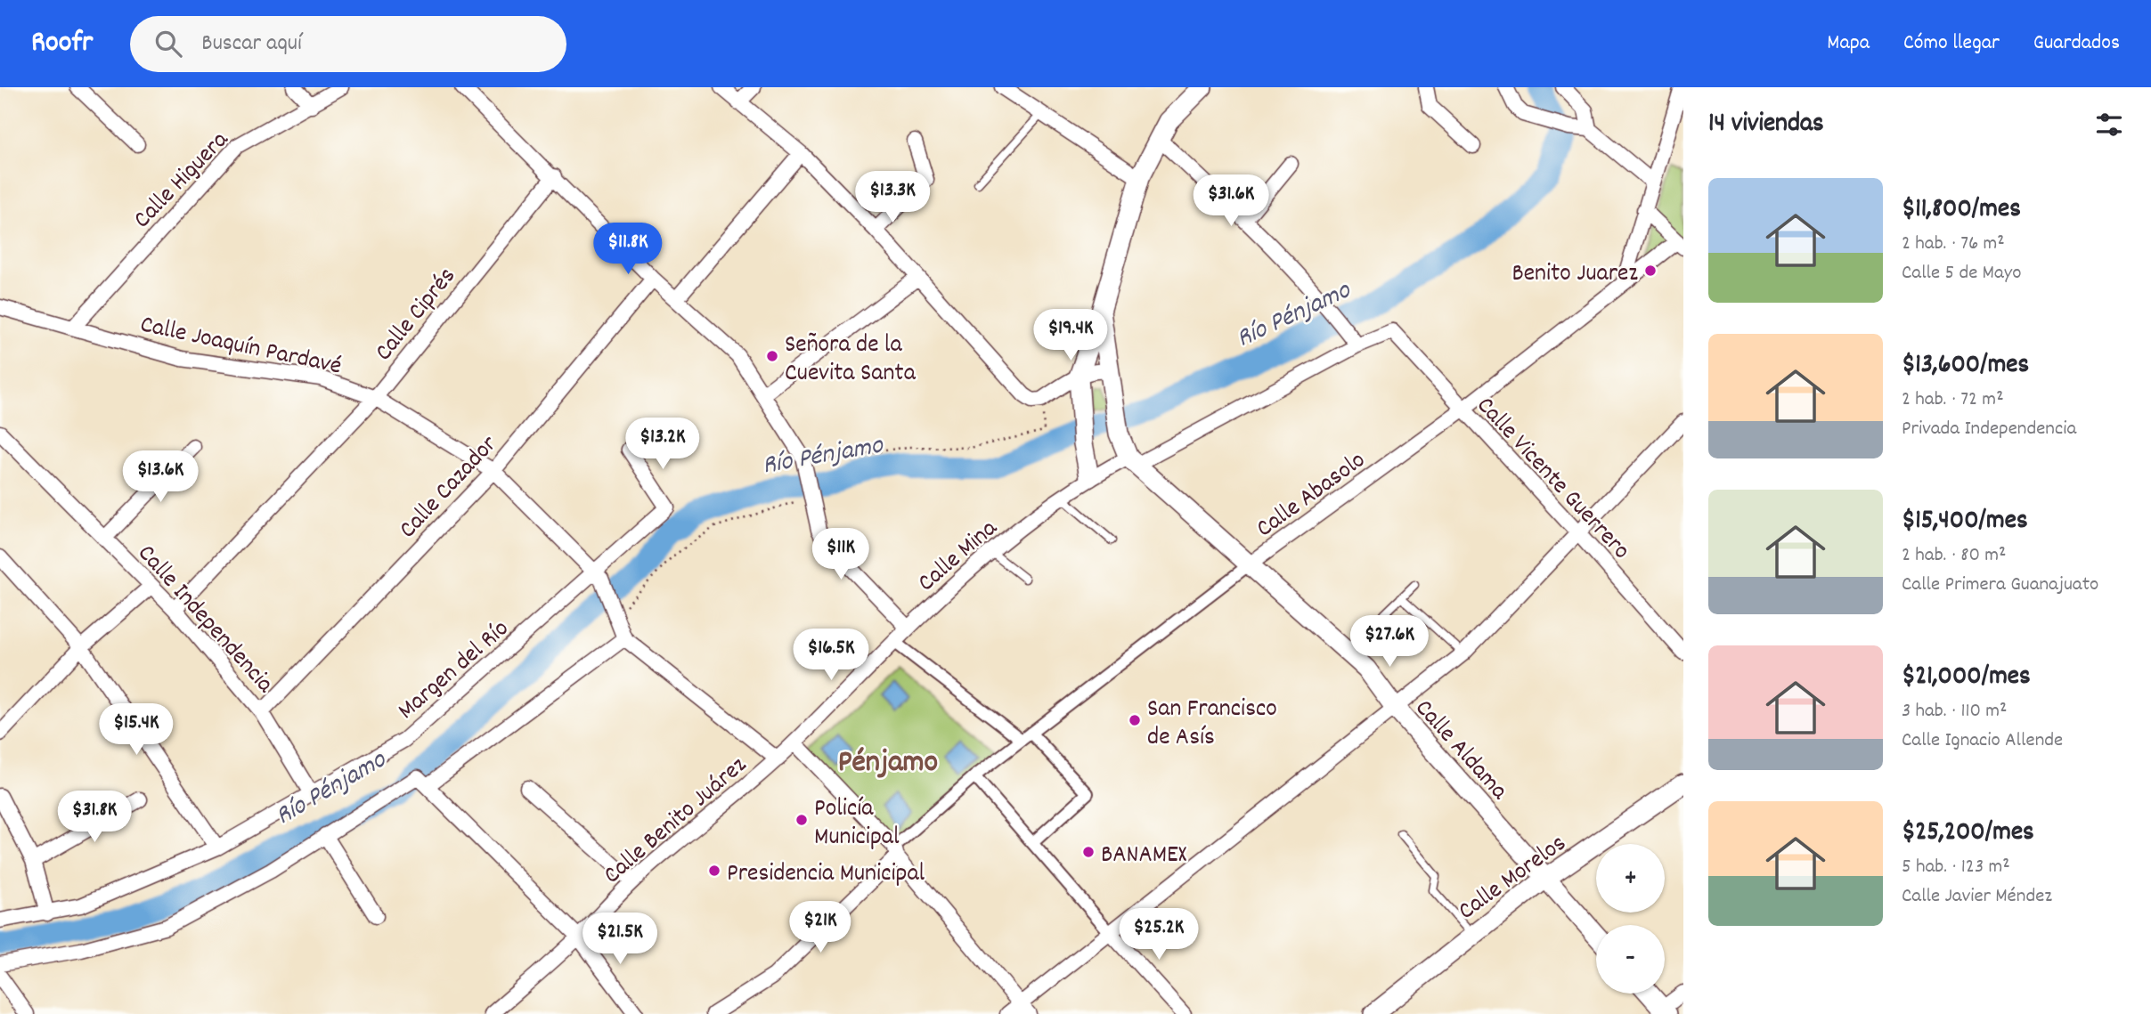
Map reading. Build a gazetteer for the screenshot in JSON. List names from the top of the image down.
{
  "streets": {
    "street": [
      "Calle Higuera",
      "Calle Ciprés",
      "Calle Joaquín Pardavé",
      "Calle Vicente Guerrero",
      "Calle Cazador",
      "Calle Abasolo",
      "Calle Mina",
      "Calle Independencia",
      "Margen del Río",
      "Calle Aldama",
      "Calle Benito Juárez",
      "Calle Morelos"
    ]
  },
  "crossings": [
    ["Calle Higuera", "Calle Joaquín Pardavé"],
    ["Calle Ciprés", "Calle Joaquín Pardavé"],
    ["Calle Ciprés", "Calle Independencia"],
    ["Calle Joaquín Pardavé", "Calle Cazador"],
    ["Calle Joaquín Pardavé", "Margen del Río"],
    ["Calle Vicente Guerrero", "Calle Abasolo"],
    ["Calle Vicente Guerrero", "Calle Mina"],
    ["Calle Cazador", "Calle Independencia"],
    ["Calle Abasolo", "Calle Aldama"],
    ["Calle Mina", "Calle Aldama"],
    ["Calle Mina", "Calle Benito Juárez"],
    ["Calle Independencia", "Margen del Río"],
    ["Calle Aldama", "Calle Morelos"]
  ],
  "districts": ["Pénjamo"],
  "water": ["Río Pénjamo"],
  "places": [
    "Benito Juarez",
    "Señora de la Cuevita Santa",
    "San Francisco de Asís",
    "Policía Municipal",
    "BANAMEX",
    "Presidencia Municipal"
  ],
  "page": {
    "header": "Roofr",
    "search": "Buscar aquí",
    "nav": ["Mapa", "Cómo llegar", "Guardados"],
    "heading": "14 viviendas",
    "list": [
      {
        "name": "$11,800/mes",
        "note": "2 hab. · 76 m² · Calle 5 de Mayo"
      },
      {
        "name": "$13,600/mes",
        "note": "2 hab. · 72 m² · Privada Independencia"
      },
      {
        "name": "$15,400/mes",
        "note": "2 hab. · 80 m² · Calle Primera Guanajuato"
      },
      {
        "name": "$21,000/mes",
        "note": "3 hab. · 110 m² · Calle Ignacio Allende"
      },
      {
        "name": "$25,200/mes",
        "note": "5 hab. · 123 m² · Calle Javier Méndez"
      }
    ],
    "price": [
      "$13.3K",
      "$31.6K",
      "$11.8K",
      "$19.4K",
      "$13.2K",
      "$13.6K",
      "$11K",
      "$27.6K",
      "$16.5K",
      "$15.4K",
      "$31.8K",
      "$21K",
      "$25.2K",
      "$21.5K"
    ],
    "map_buttons": ["+", "−"]
  }
}
